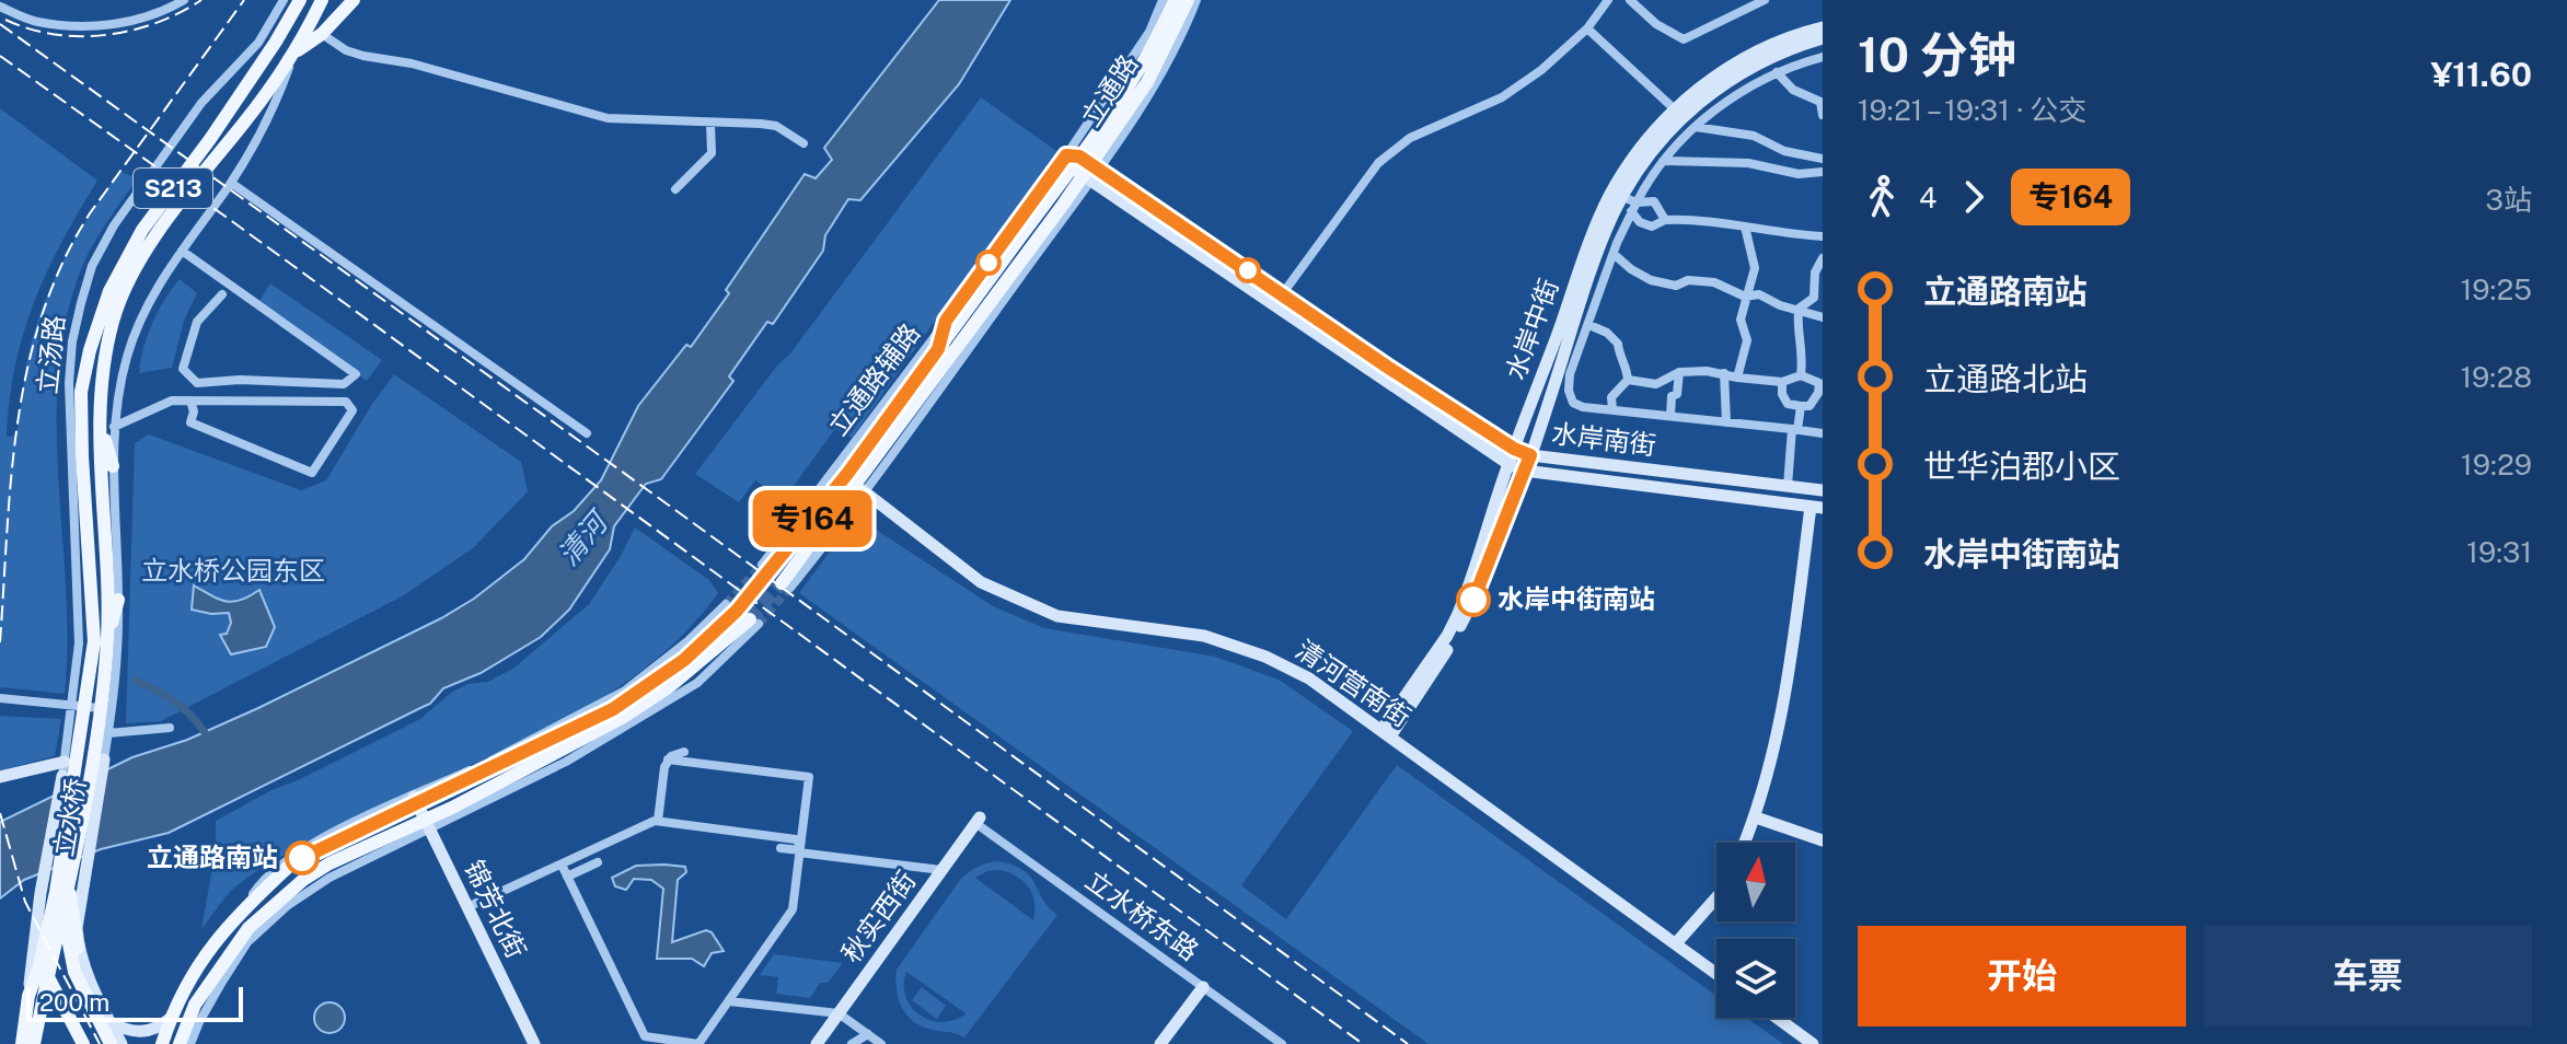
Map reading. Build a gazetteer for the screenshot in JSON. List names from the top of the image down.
{
  "streets": {
    "main road": [
      "立通路",
      "S213",
      "立汤路",
      "立水桥"
    ],
    "street": [
      "水岸中街",
      "立通路辅路",
      "水岸南街",
      "清河营南街",
      "锦芳北街",
      "立水桥东路",
      "秋实西街"
    ]
  },
  "crossings": [
    ["立通路", "立通路辅路"],
    ["立通路", "水岸南街"],
    ["水岸中街", "水岸南街"],
    ["水岸中街", "清河营南街"],
    ["立汤路", "立水桥"],
    ["立通路辅路", "水岸南街"],
    ["立通路辅路", "清河营南街"],
    ["立水桥东路", "秋实西街"]
  ],
  "water": ["清河"],
  "parks": ["立水桥公园东区"],
  "places": ["水岸中街南站", "立通路南站"],
  "lines": ["bus line 专164"],
  "scale_bar": "200 m",
  "north": "top",
  "page": {
    "on_map": "专164",
    "heading": ["10 分钟", "19:21 – 19:31 · 公交", "¥11.60"],
    "legs": ["4", "专164", "3站"],
    "list": [
      {
        "name": "立通路南站",
        "value": "19:25"
      },
      {
        "name": "立通路北站",
        "value": "19:28"
      },
      {
        "name": "世华泊郡小区",
        "value": "19:29"
      },
      {
        "name": "水岸中街南站",
        "value": "19:31"
      }
    ],
    "buttons": ["开始", "车票"],
    "scale": "200 m"
  }
}
